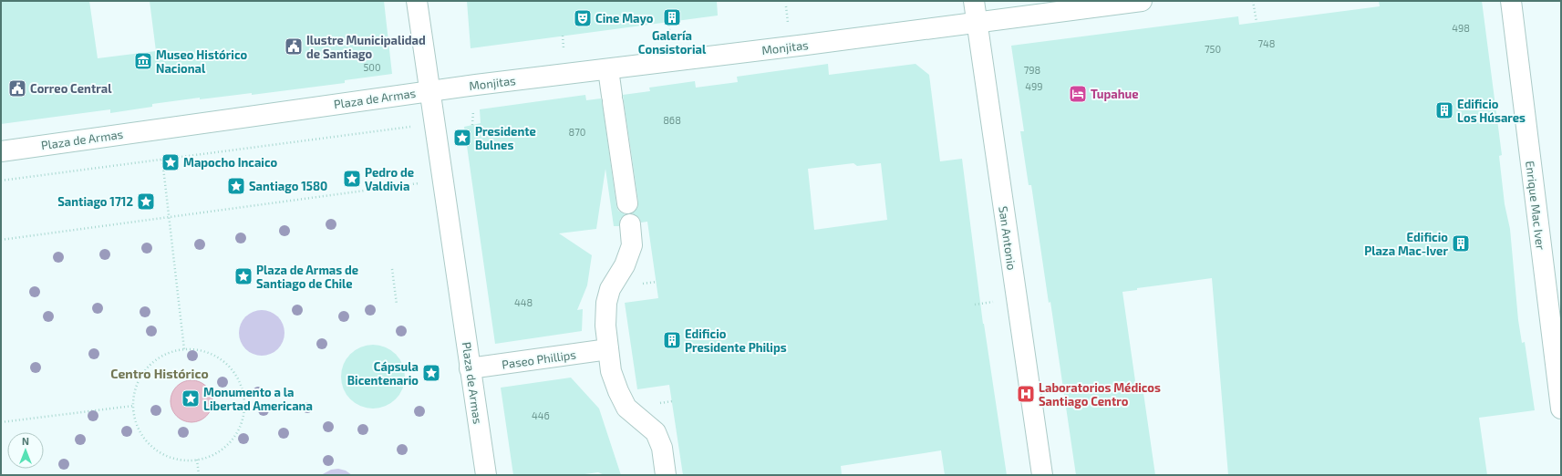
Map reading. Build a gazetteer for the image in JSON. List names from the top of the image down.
{
  "streets": {
    "street": [
      "Monjitas",
      "Plaza de Armas",
      "Enrique Mac Iver",
      "San Antonio",
      "Paseo Phillips"
    ]
  },
  "crossings": [
    ["Monjitas", "Plaza de Armas"],
    ["Monjitas", "San Antonio"],
    ["Plaza de Armas", "Paseo Phillips"]
  ],
  "districts": ["Centro Histórico"],
  "places": {
    "building": [
      "Galería Consistorial",
      "Edificio Los Húsares",
      "Edificio Plaza Mac-Iver",
      "Edificio Presidente Philips"
    ],
    "theatre": ["Cine Mayo"],
    "public building": ["Ilustre Municipalidad de Santiago", "Correo Central"],
    "museum": ["Museo Histórico Nacional"],
    "hotel": ["Tupahue"],
    "place": [
      "Presidente Bulnes",
      "Mapocho Incaico",
      "Pedro de Valdivia",
      "Santiago 1580",
      "Santiago 1712",
      "Plaza de Armas de Santiago de Chile",
      "Cápsula Bicentenario",
      "Monumento a la Libertad Americana"
    ],
    "hospital": ["Laboratorios Médicos Santiago Centro"]
  },
  "house_numbers": [
    "498",
    "748",
    "750",
    "500",
    "798",
    "499",
    "868",
    "870",
    "448",
    "446"
  ],
  "north": "top"
}
